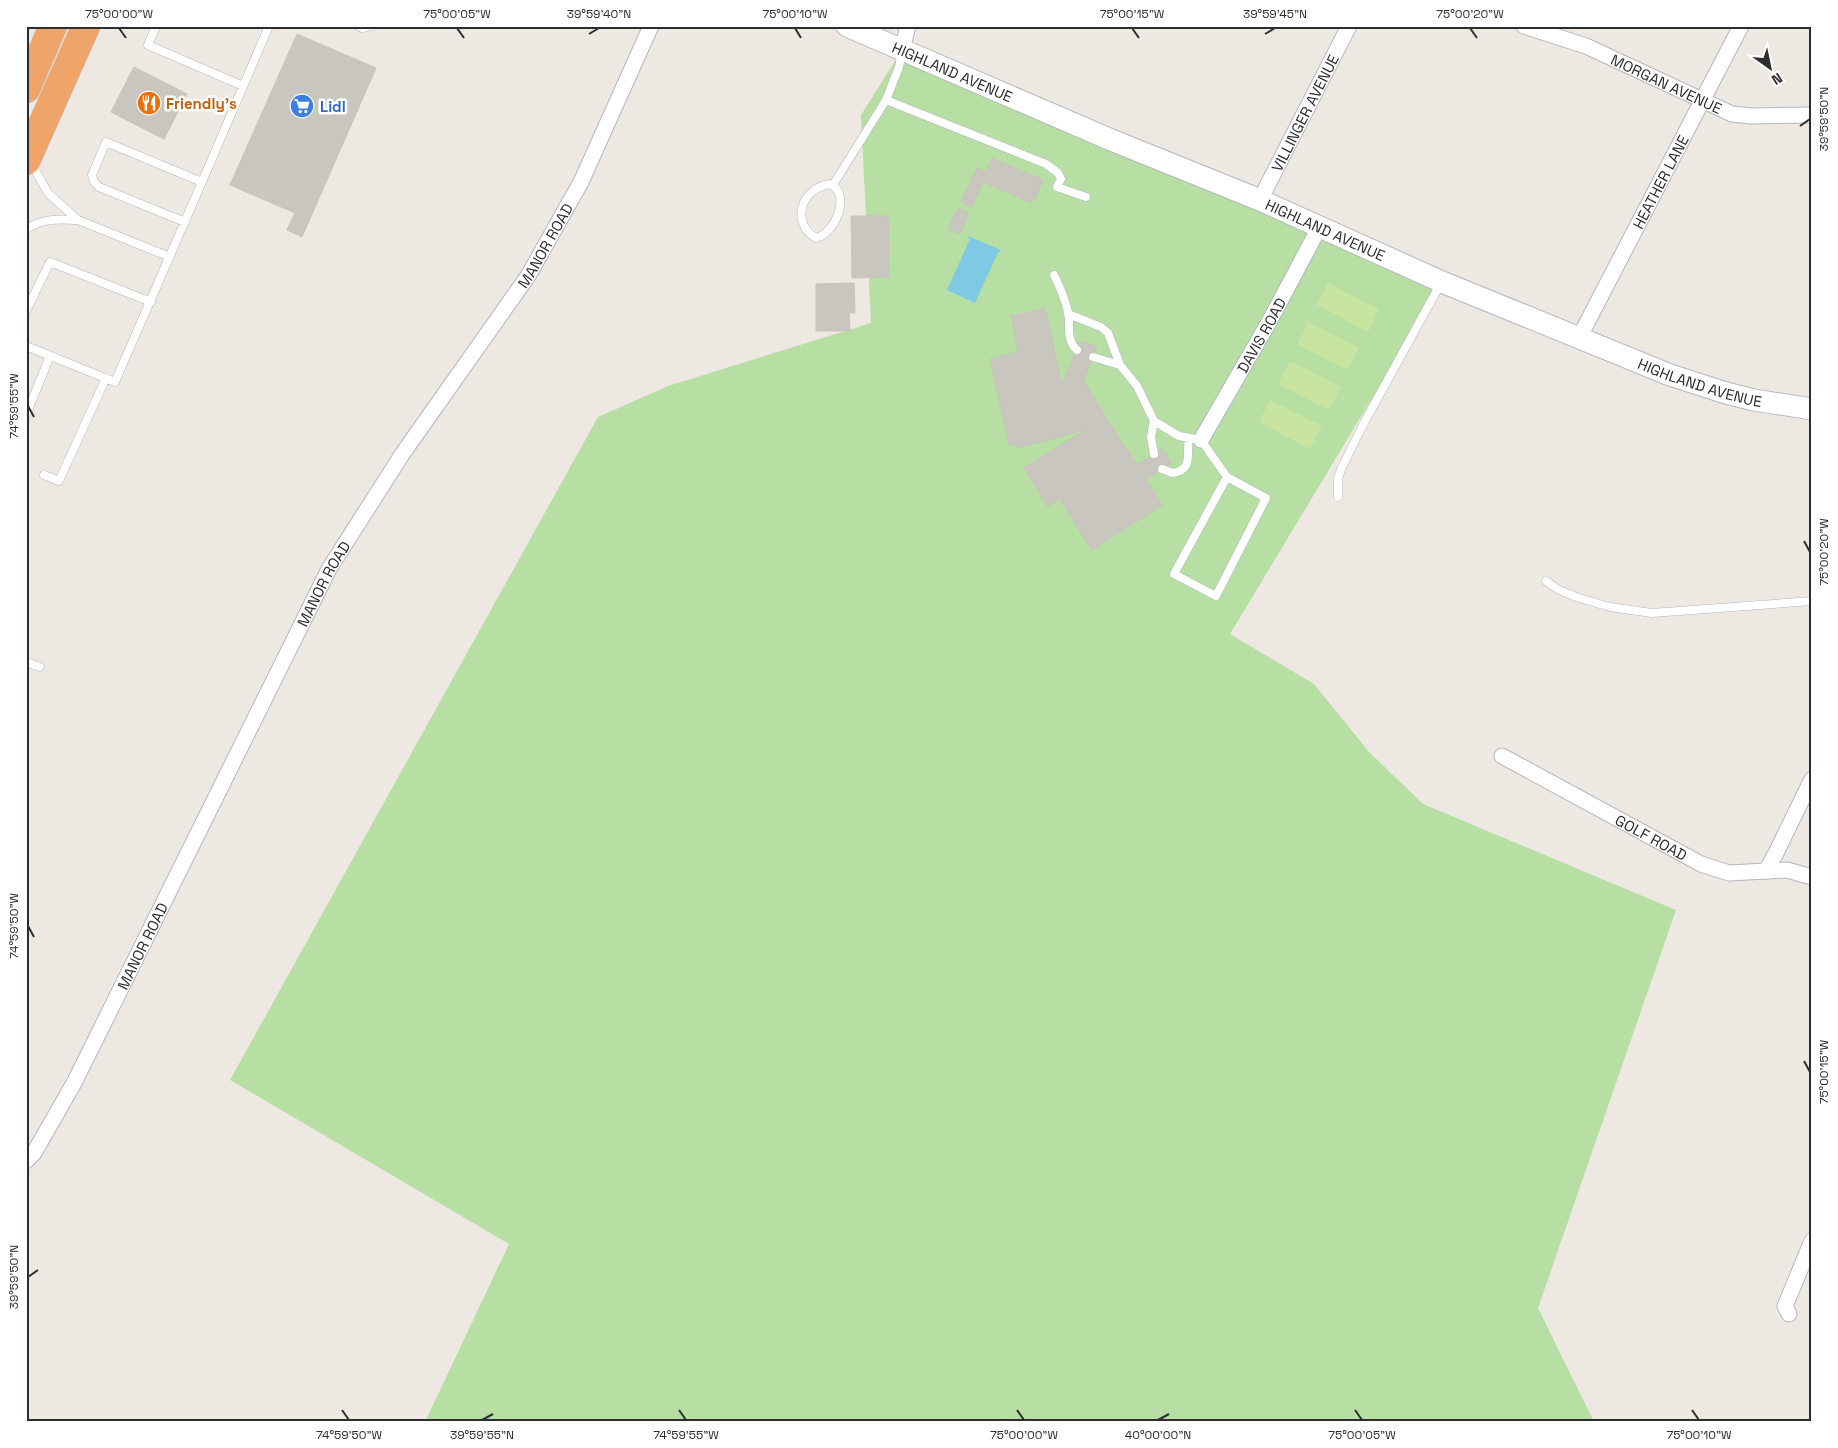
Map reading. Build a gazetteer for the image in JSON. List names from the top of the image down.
{
  "streets": {
    "street": [
      "HIGHLAND AVENUE",
      "MORGAN AVENUE",
      "VILLINGER AVENUE",
      "HEATHER LANE",
      "MANOR ROAD",
      "DAVIS ROAD",
      "GOLF ROAD"
    ]
  },
  "crossings": [
    ["HIGHLAND AVENUE", "VILLINGER AVENUE"],
    ["HIGHLAND AVENUE", "HEATHER LANE"],
    ["HIGHLAND AVENUE", "DAVIS ROAD"],
    ["MORGAN AVENUE", "HEATHER LANE"]
  ],
  "places": {
    "restaurant": ["Friendly's"],
    "supermarket": ["Lidl"]
  },
  "north": "bottom right",
  "coordinates": [
    "75°00'00\"W",
    "75°00'05\"W",
    "39°59'40\"N",
    "75°00'10\"W",
    "75°00'15\"W",
    "39°59'45\"N",
    "75°00'20\"W",
    "39°59'50\"N",
    "74°59'55\"W",
    "74°59'50\"W",
    "39°59'55\"N",
    "40°00'00\"N"
  ]
}
